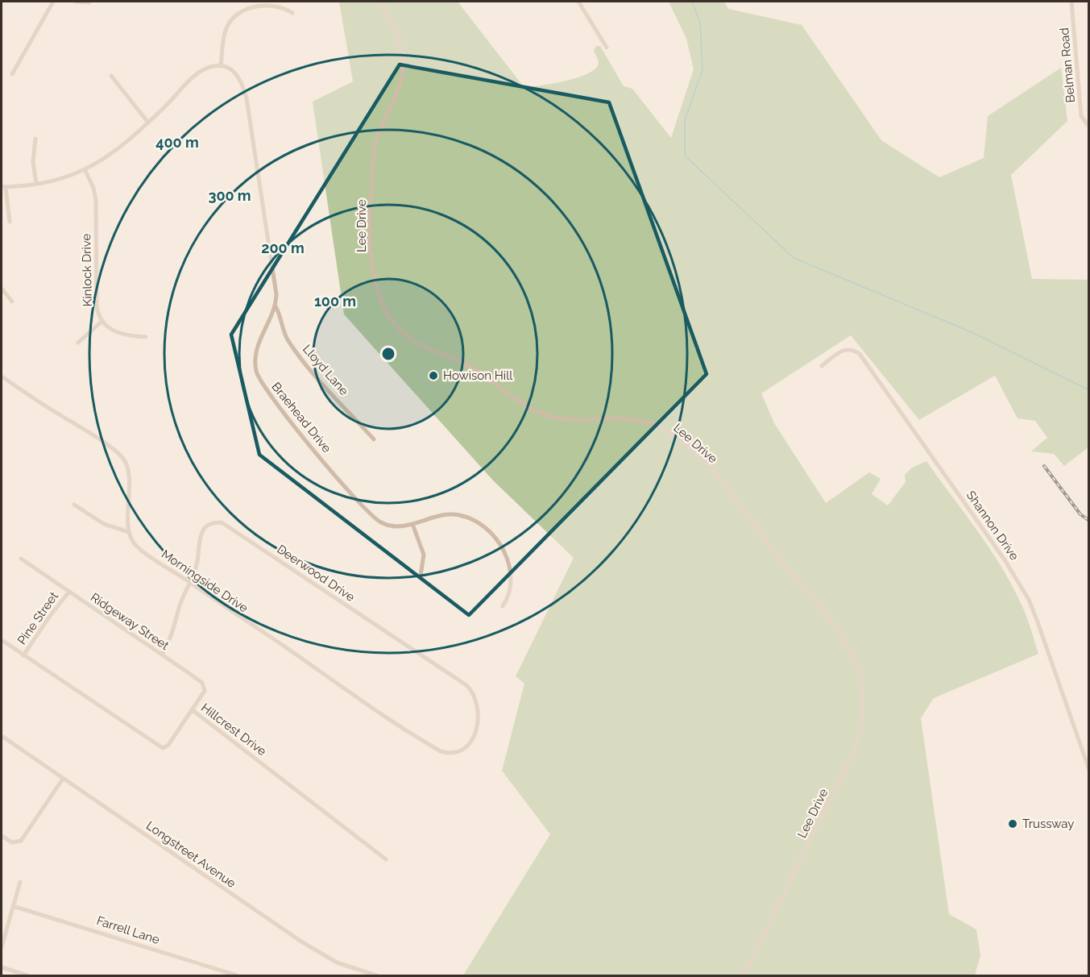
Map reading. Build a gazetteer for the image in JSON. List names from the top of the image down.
{
  "streets": {
    "street": [
      "Belman Road",
      "Lee Drive",
      "Kinlock Drive",
      "Lloyd Lane",
      "Braehead Drive",
      "Shannon Drive",
      "Deerwood Drive",
      "Morningside Drive",
      "Pine Street",
      "Ridgeway Street",
      "Hillcrest Drive",
      "Longstreet Avenue",
      "Farrell Lane"
    ]
  },
  "crossings": [
    ["Lloyd Lane", "Braehead Drive"],
    ["Deerwood Drive", "Morningside Drive"],
    ["Deerwood Drive", "Ridgeway Street"],
    ["Pine Street", "Ridgeway Street"],
    ["Pine Street", "Hillcrest Drive"],
    ["Ridgeway Street", "Hillcrest Drive"]
  ],
  "places": ["Howison Hill", "Trussway"],
  "rings": [
    "400 m",
    "300 m",
    "200 m",
    "100 m"
  ]
}
